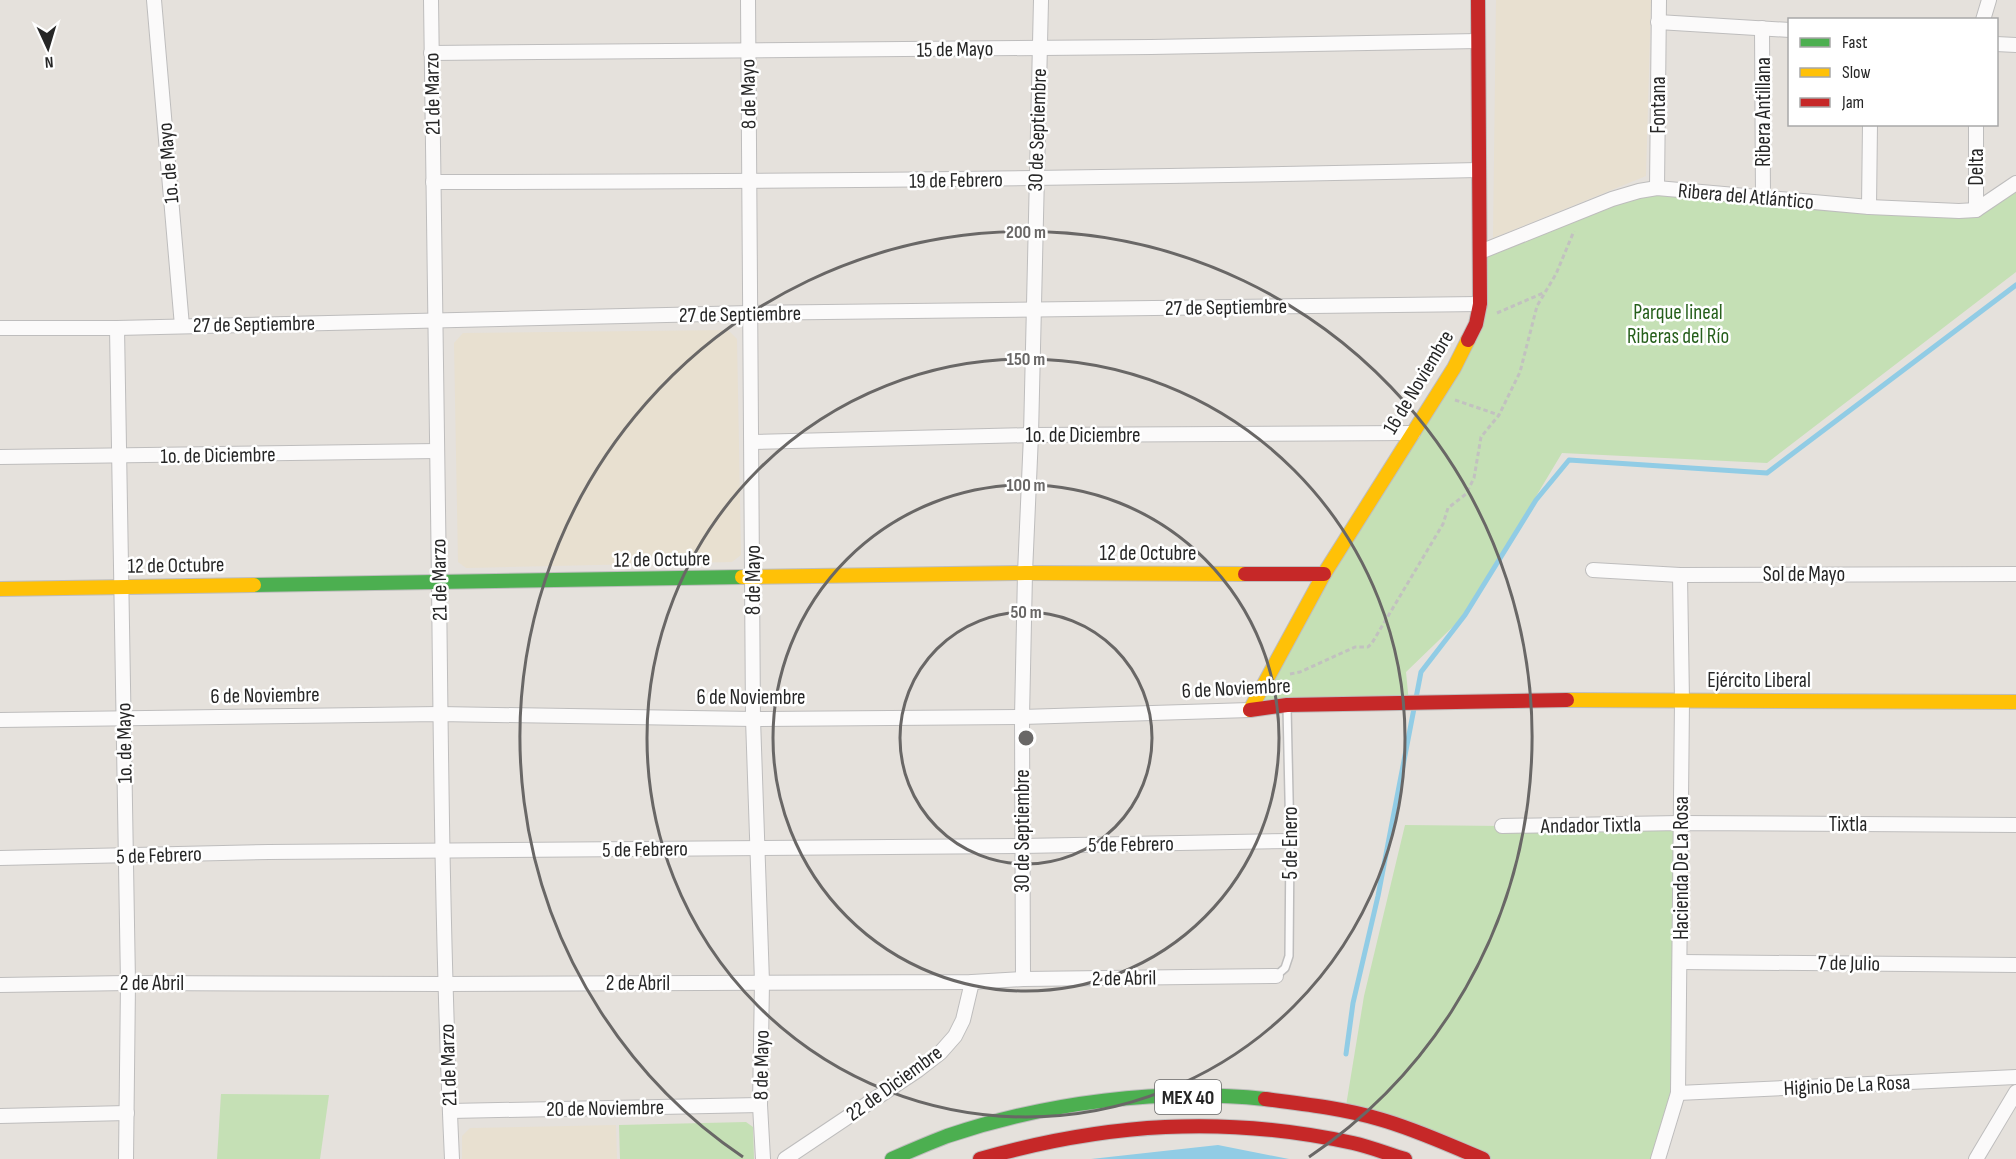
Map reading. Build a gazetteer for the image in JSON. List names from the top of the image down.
{
  "streets": {
    "main road": [
      "16 de Noviembre",
      "12 de Octubre",
      "Ejército Liberal",
      "6 de Noviembre",
      "MEX 40"
    ],
    "street": [
      "15 de Mayo",
      "21 de Marzo",
      "8 de Mayo",
      "Fontana",
      "Ribera Antillana",
      "30 de Septiembre",
      "1o. de Mayo",
      "Delta",
      "19 de Febrero",
      "Ribera del Atlántico",
      "27 de Septiembre",
      "1o. de Diciembre",
      "Sol de Mayo",
      "Tixtla",
      "Andador Tixtla",
      "5 de Febrero",
      "Hacienda De La Rosa",
      "7 de Julio",
      "2 de Abril",
      "22 de Diciembre",
      "Higinio De La Rosa",
      "20 de Noviembre"
    ],
    "lane": ["5 de Enero"]
  },
  "crossings": [
    ["15 de Mayo", "21 de Marzo"],
    ["15 de Mayo", "8 de Mayo"],
    ["15 de Mayo", "30 de Septiembre"],
    ["15 de Mayo", "16 de Noviembre"],
    ["21 de Marzo", "19 de Febrero"],
    ["21 de Marzo", "27 de Septiembre"],
    ["21 de Marzo", "1o. de Diciembre"],
    ["21 de Marzo", "12 de Octubre"],
    ["21 de Marzo", "6 de Noviembre"],
    ["21 de Marzo", "5 de Febrero"],
    ["21 de Marzo", "2 de Abril"],
    ["21 de Marzo", "20 de Noviembre"],
    ["8 de Mayo", "19 de Febrero"],
    ["8 de Mayo", "27 de Septiembre"],
    ["8 de Mayo", "1o. de Diciembre"],
    ["8 de Mayo", "12 de Octubre"],
    ["8 de Mayo", "6 de Noviembre"],
    ["8 de Mayo", "5 de Febrero"],
    ["8 de Mayo", "2 de Abril"],
    ["8 de Mayo", "20 de Noviembre"],
    ["Fontana", "Ribera del Atlántico"],
    ["Ribera Antillana", "Ribera del Atlántico"],
    ["30 de Septiembre", "19 de Febrero"],
    ["30 de Septiembre", "27 de Septiembre"],
    ["30 de Septiembre", "1o. de Diciembre"],
    ["30 de Septiembre", "12 de Octubre"],
    ["30 de Septiembre", "6 de Noviembre"],
    ["30 de Septiembre", "5 de Febrero"],
    ["30 de Septiembre", "2 de Abril"],
    ["1o. de Mayo", "27 de Septiembre"],
    ["1o. de Mayo", "1o. de Diciembre"],
    ["1o. de Mayo", "12 de Octubre"],
    ["1o. de Mayo", "6 de Noviembre"],
    ["1o. de Mayo", "5 de Febrero"],
    ["1o. de Mayo", "2 de Abril"],
    ["Delta", "Ribera del Atlántico"],
    ["19 de Febrero", "16 de Noviembre"],
    ["Ribera del Atlántico", "16 de Noviembre"],
    ["27 de Septiembre", "16 de Noviembre"],
    ["16 de Noviembre", "1o. de Diciembre"],
    ["16 de Noviembre", "12 de Octubre"],
    ["16 de Noviembre", "6 de Noviembre"],
    ["Sol de Mayo", "Hacienda De La Rosa"],
    ["Ejército Liberal", "6 de Noviembre"],
    ["Ejército Liberal", "Hacienda De La Rosa"],
    ["6 de Noviembre", "5 de Enero"],
    ["Tixtla", "Andador Tixtla"],
    ["Tixtla", "Hacienda De La Rosa"],
    ["Andador Tixtla", "Hacienda De La Rosa"],
    ["5 de Enero", "5 de Febrero"],
    ["5 de Enero", "2 de Abril"],
    ["Hacienda De La Rosa", "7 de Julio"],
    ["Hacienda De La Rosa", "Higinio De La Rosa"],
    ["2 de Abril", "22 de Diciembre"]
  ],
  "parks": ["Parque lineal Riberas del Río"],
  "legend": ["Fast", "Slow", "Jam"],
  "north": "bottom",
  "rings": [
    "200 m",
    "150 m",
    "100 m",
    "50 m"
  ]
}
